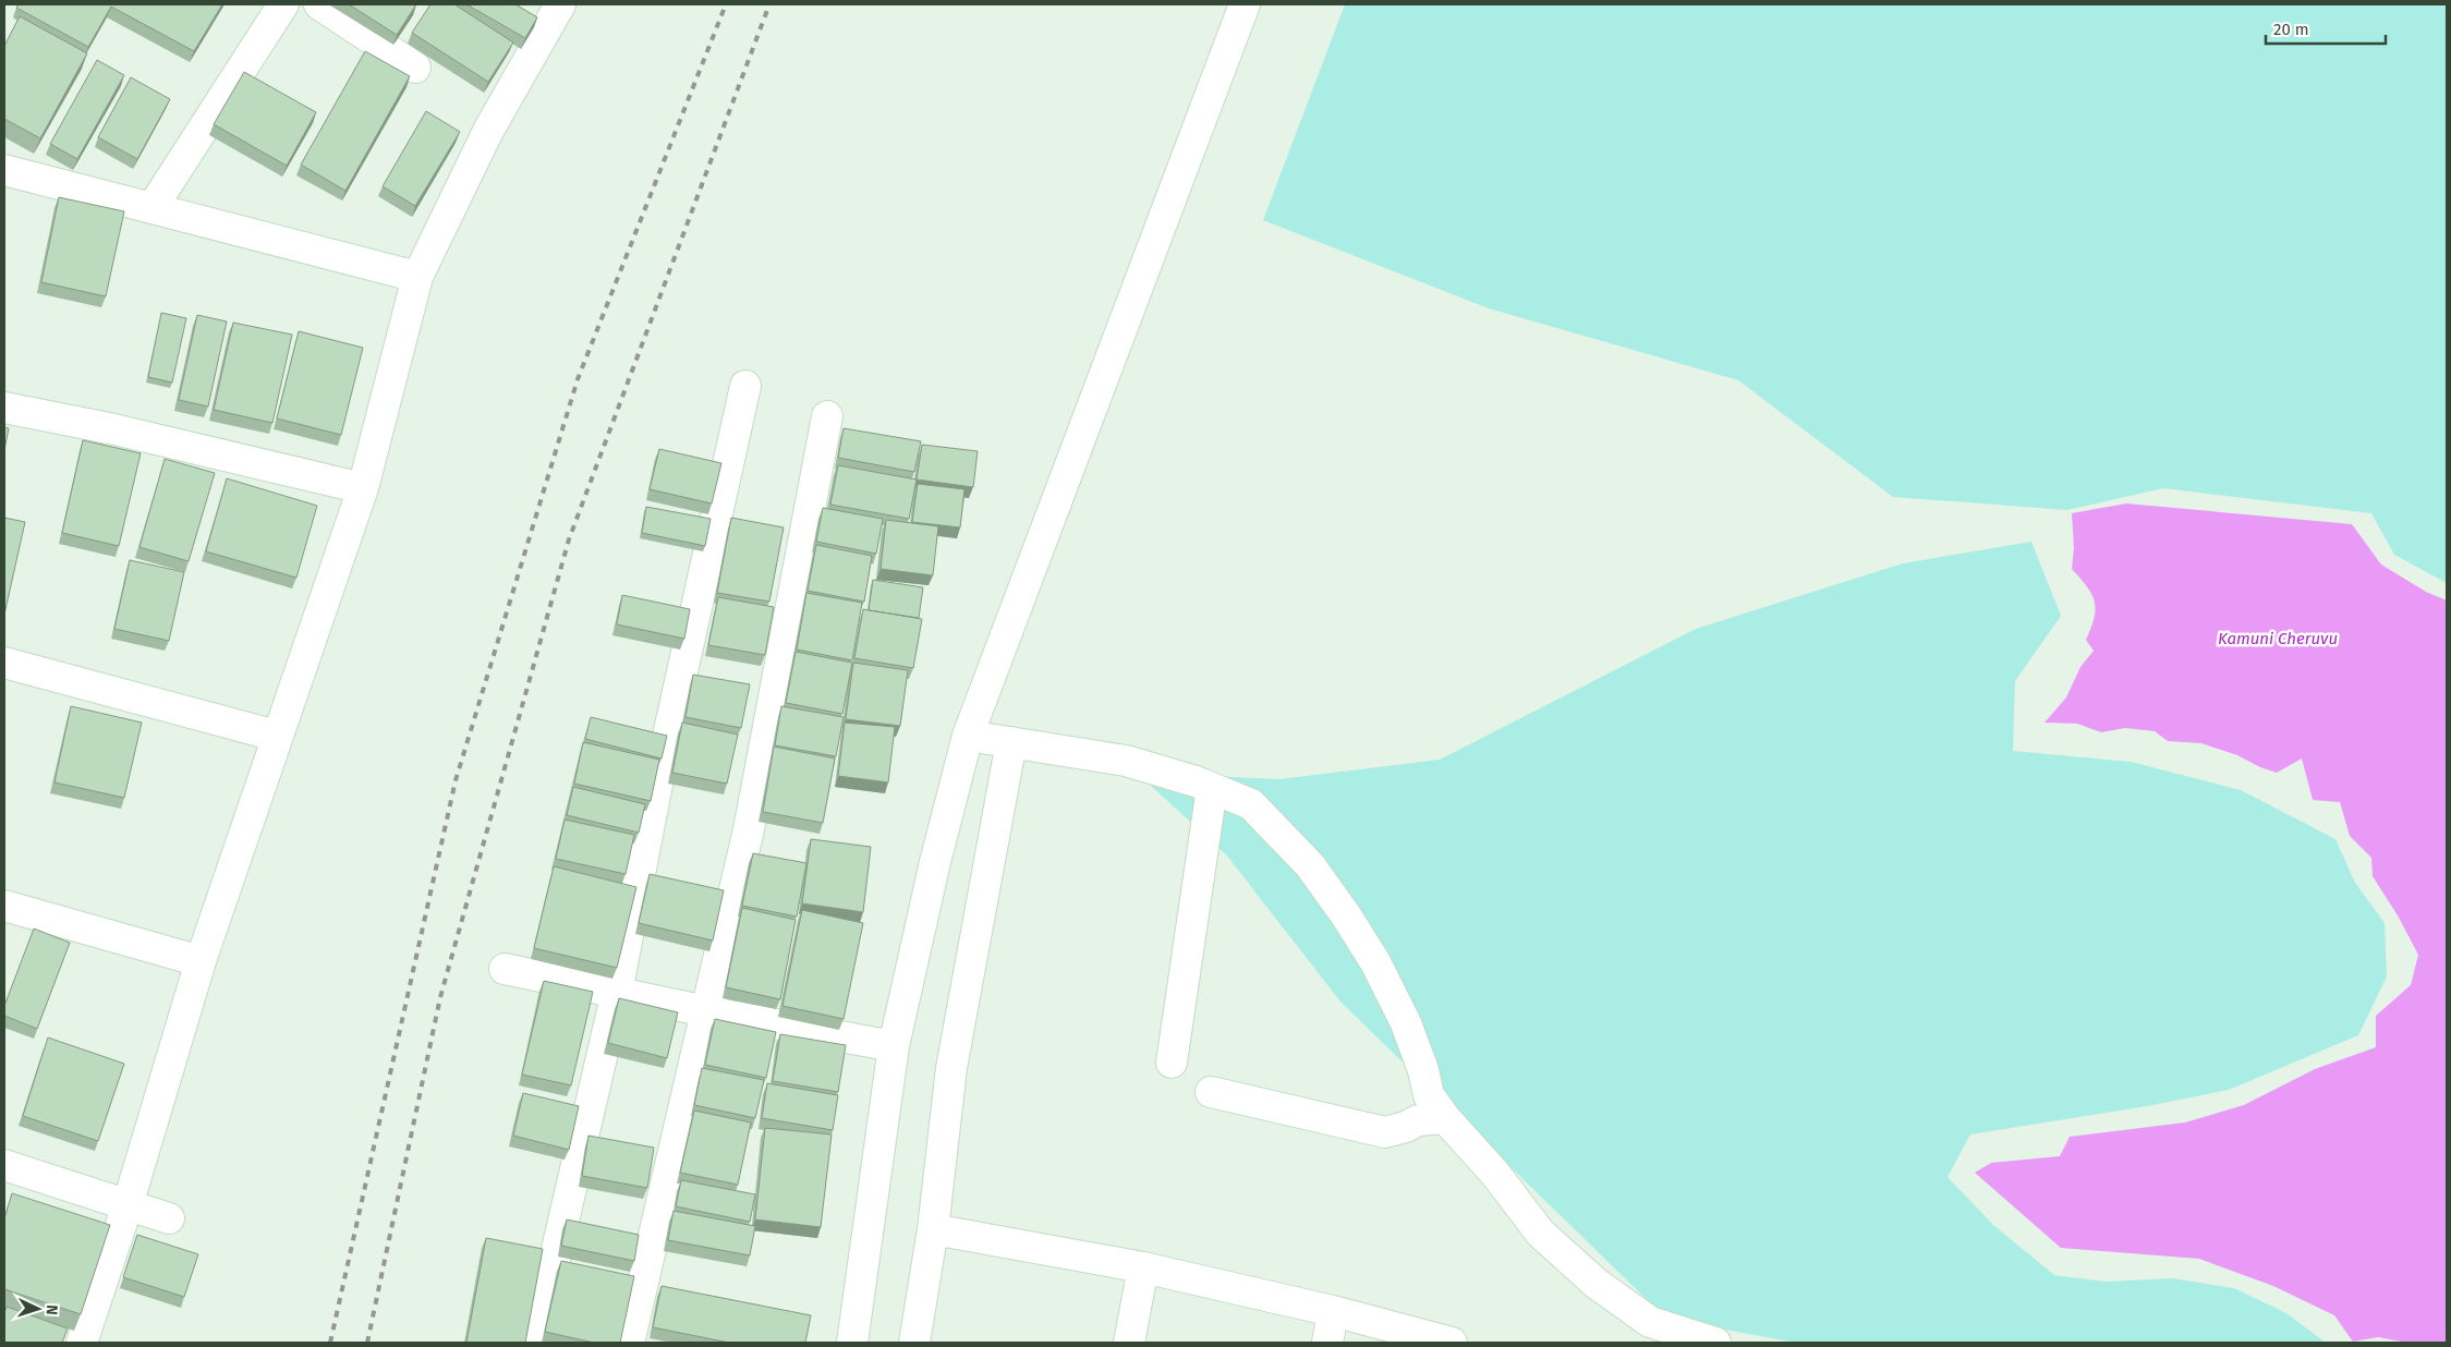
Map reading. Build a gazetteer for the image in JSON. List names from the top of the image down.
{
  "water": ["Kamuni Cheruvu"],
  "scale_bar": "20 m",
  "north": "right"
}
